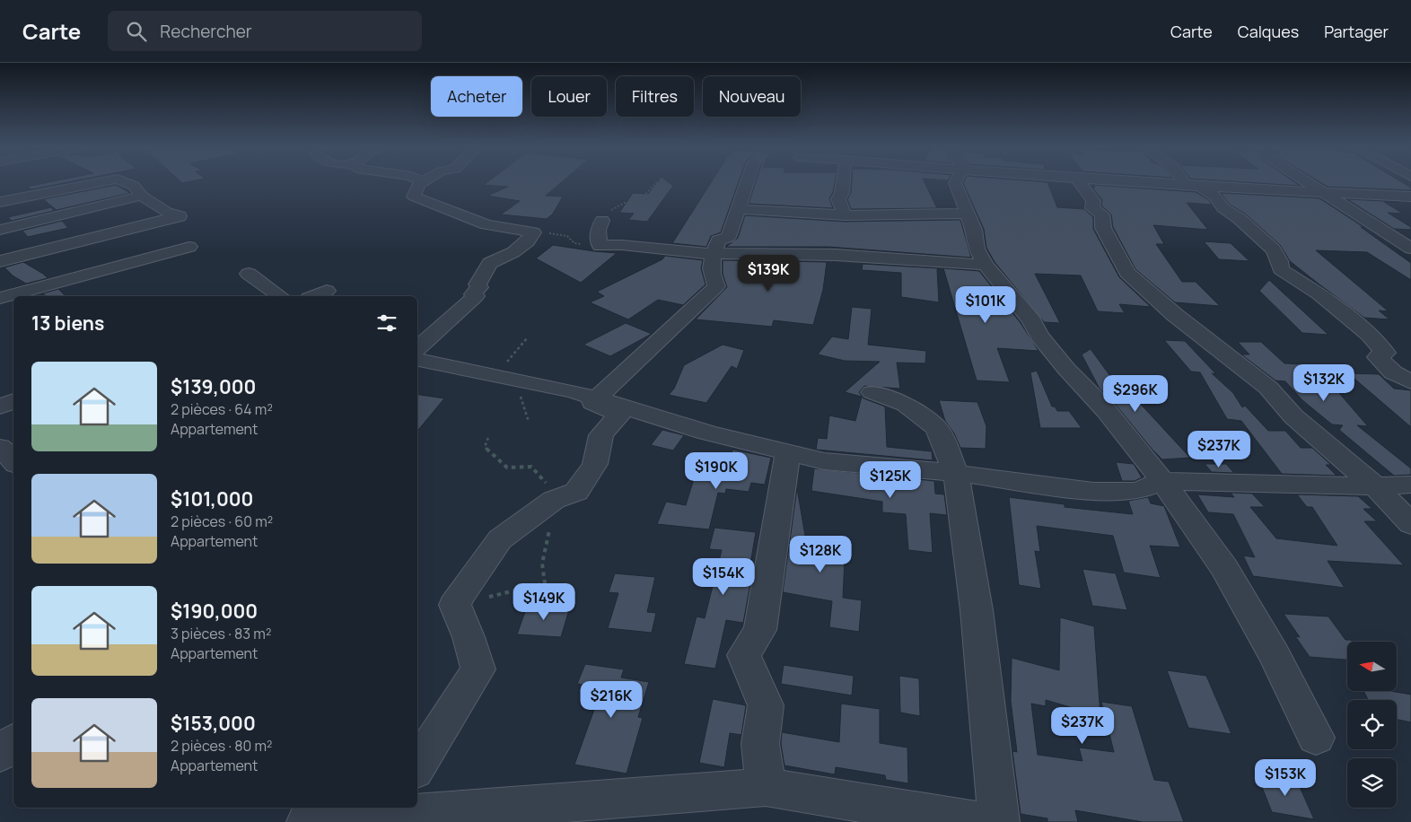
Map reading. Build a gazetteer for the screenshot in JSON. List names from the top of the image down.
{
  "north": "left",
  "page": {
    "header": "Carte",
    "search": "Rechercher",
    "nav": ["Carte", "Calques", "Partager"],
    "chip": [
      "Acheter",
      "Louer",
      "Filtres",
      "Nouveau"
    ],
    "price": [
      "$139K",
      "$101K",
      "$132K",
      "$296K",
      "$237K",
      "$190K",
      "$125K",
      "$128K",
      "$154K",
      "$149K",
      "$216K",
      "$237K",
      "$153K"
    ],
    "heading": "13 biens",
    "list": [
      {
        "name": "$139,000",
        "note": "2 pièces · 64 m² · Appartement"
      },
      {
        "name": "$101,000",
        "note": "2 pièces · 60 m² · Appartement"
      },
      {
        "name": "$190,000",
        "note": "3 pièces · 83 m² · Appartement"
      },
      {
        "name": "$153,000",
        "note": "2 pièces · 80 m² · Appartement"
      }
    ]
  }
}
